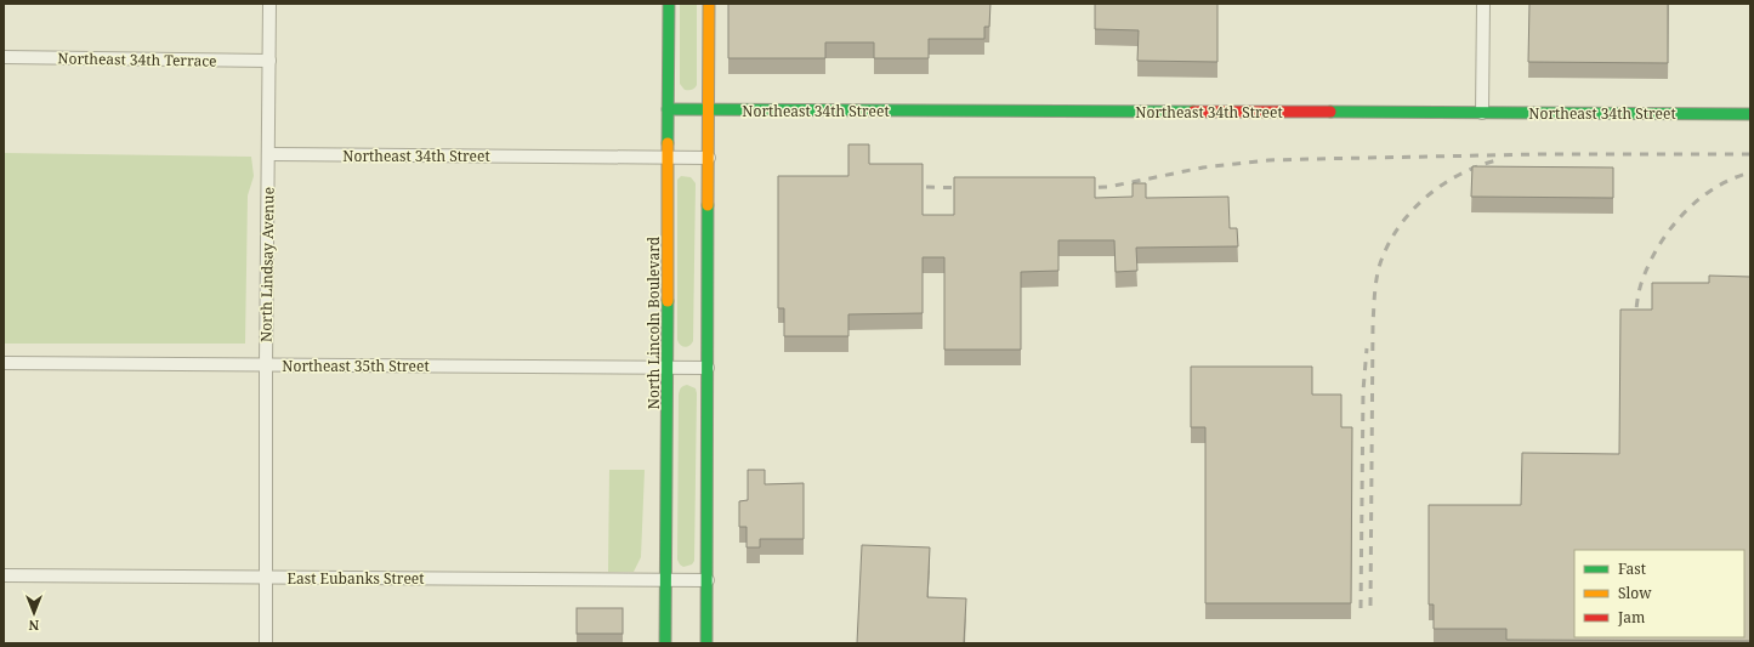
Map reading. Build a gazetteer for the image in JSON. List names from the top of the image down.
{
  "streets": {
    "main road": ["Northeast 34th Street", "North Lincoln Boulevard"],
    "street": [
      "Northeast 34th Terrace",
      "North Lindsay Avenue",
      "Northeast 35th Street",
      "East Eubanks Street"
    ]
  },
  "crossings": [
    ["Northeast 34th Terrace", "North Lindsay Avenue"],
    ["Northeast 34th Street", "North Lindsay Avenue"],
    ["Northeast 34th Street", "North Lincoln Boulevard"],
    ["North Lindsay Avenue", "Northeast 35th Street"],
    ["North Lindsay Avenue", "East Eubanks Street"],
    ["North Lincoln Boulevard", "Northeast 35th Street"],
    ["North Lincoln Boulevard", "East Eubanks Street"]
  ],
  "legend": ["Fast", "Slow", "Jam"],
  "north": "bottom"
}
